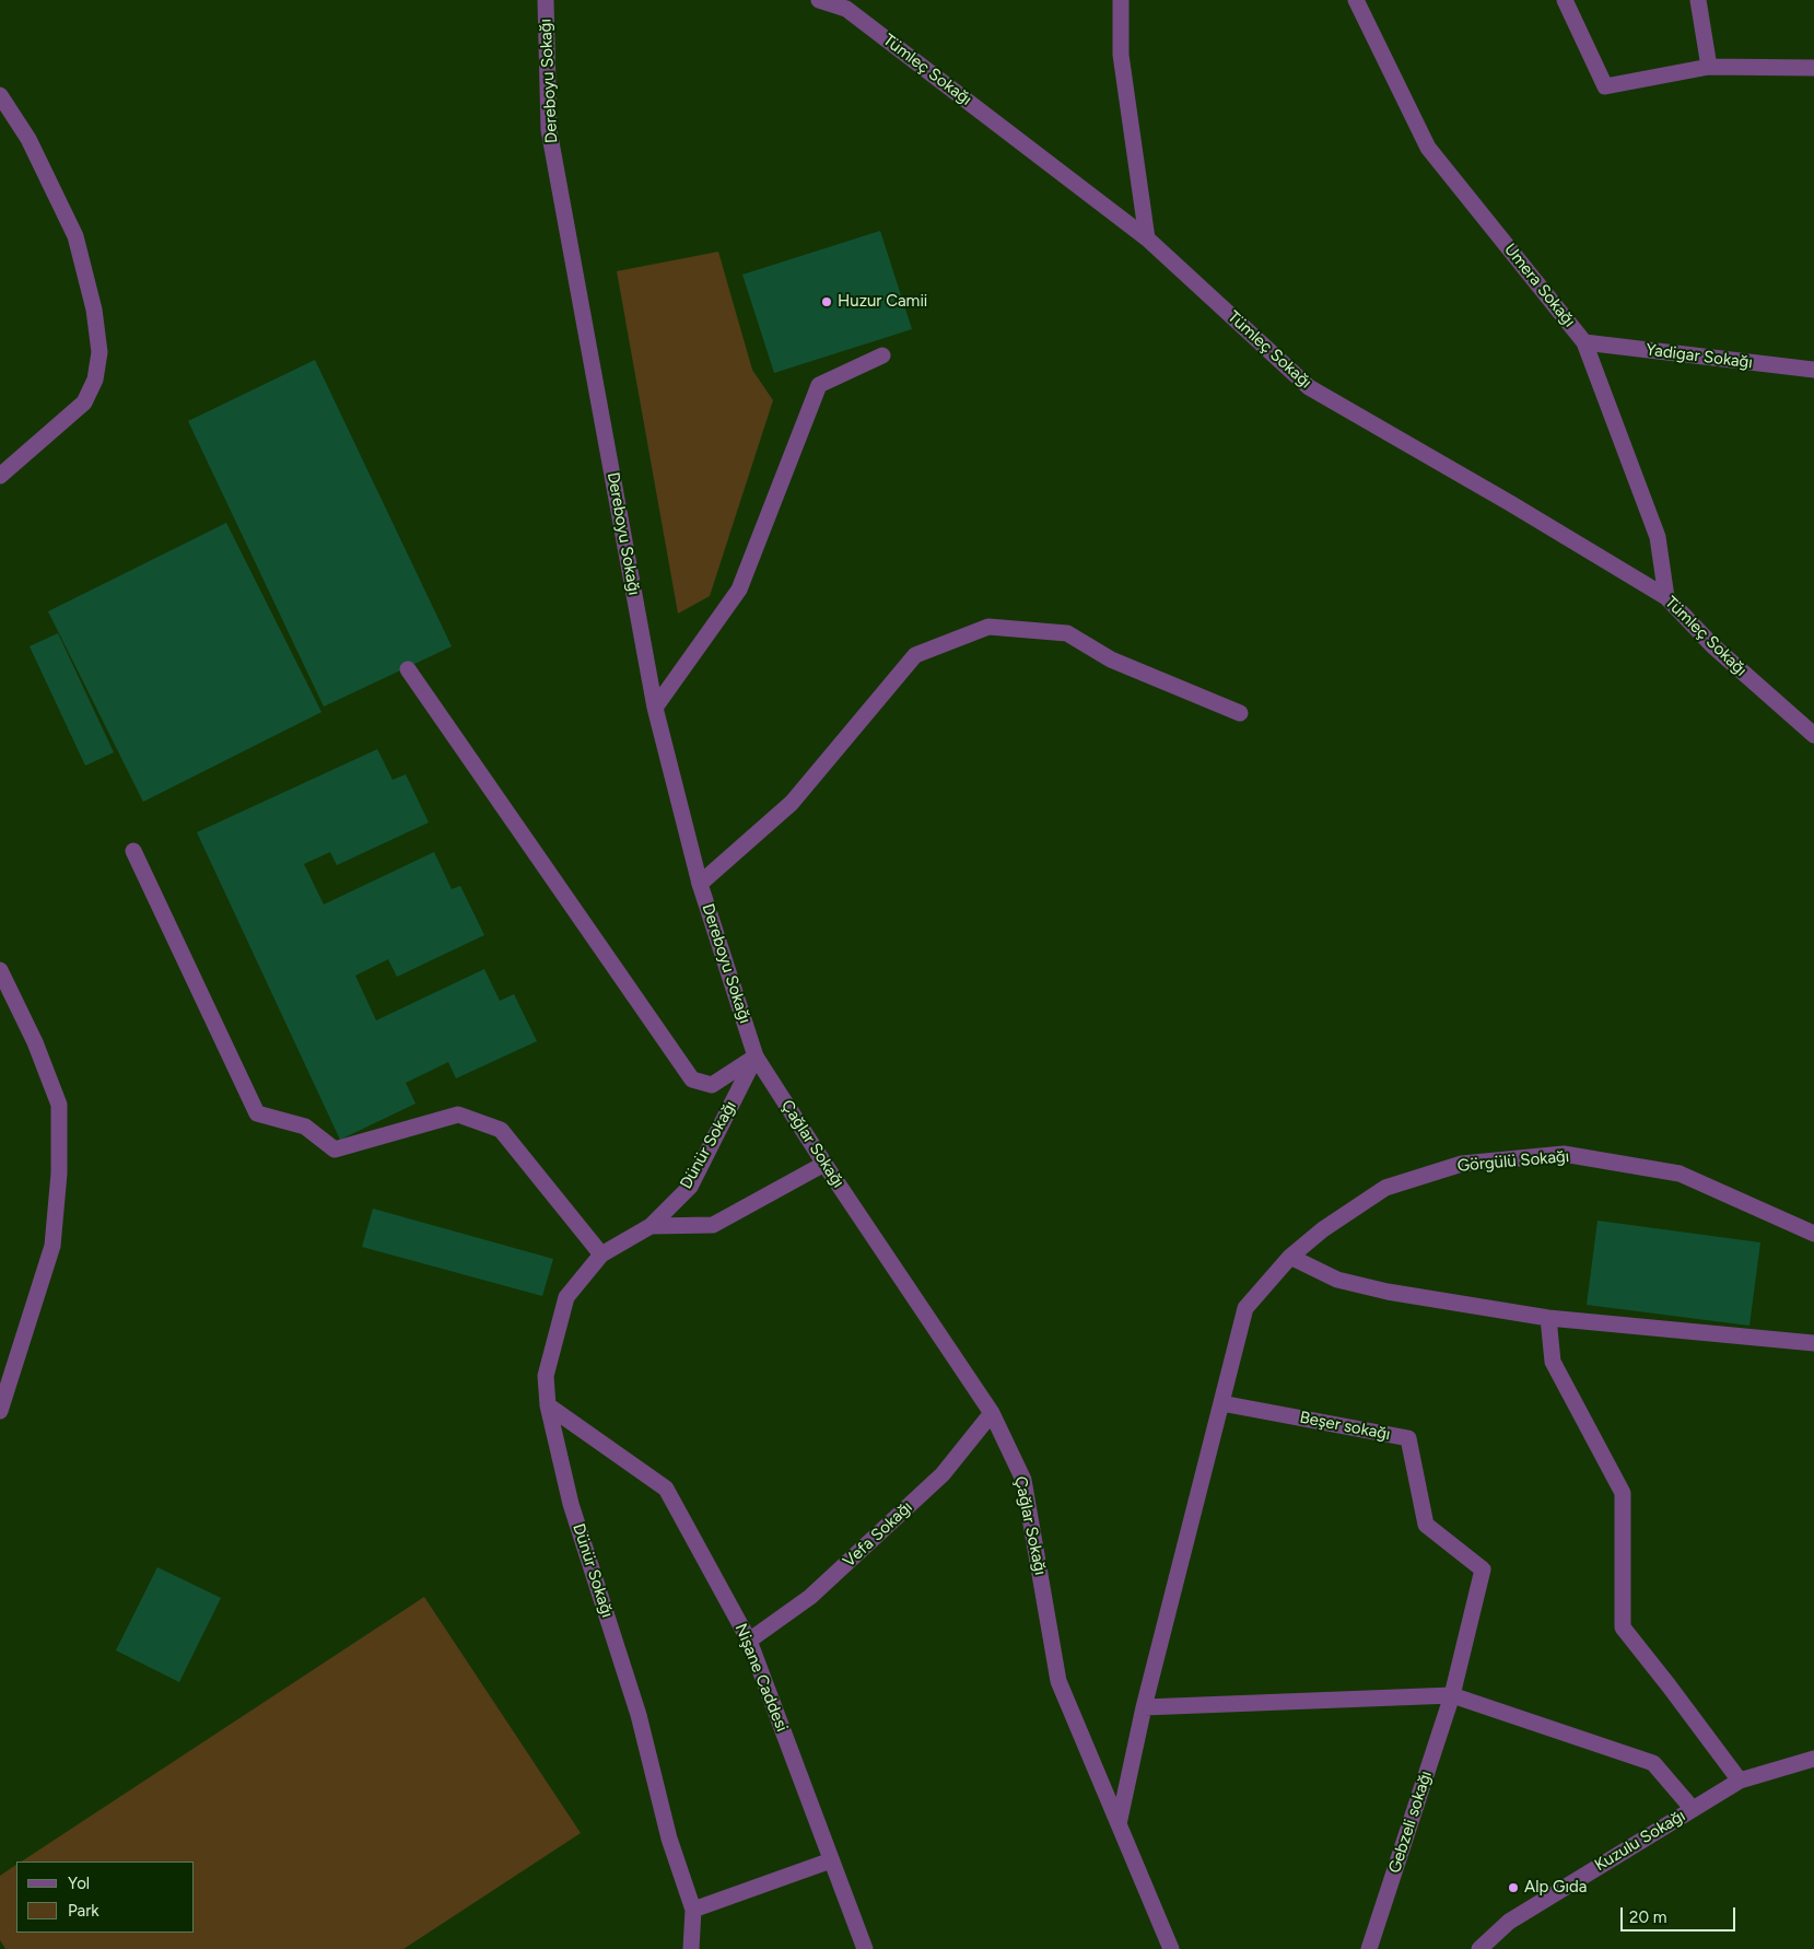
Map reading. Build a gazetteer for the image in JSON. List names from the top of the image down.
{
  "streets": {
    "street": [
      "Tümleç Sokağı",
      "Dereboyu Sokağı",
      "Umera Sokağı",
      "Yadigar Sokağı",
      "Çağlar Sokağı",
      "Dünür Sokağı",
      "Görgülü Sokağı",
      "Beşer sokağı",
      "Vefa Sokağı",
      "Nişane Caddesi",
      "Gebzeli sokağı",
      "Kuzulu Sokağı"
    ]
  },
  "crossings": [
    ["Tümleç Sokağı", "Umera Sokağı"],
    ["Dereboyu Sokağı", "Çağlar Sokağı"],
    ["Dereboyu Sokağı", "Dünür Sokağı"],
    ["Umera Sokağı", "Yadigar Sokağı"],
    ["Çağlar Sokağı", "Dünür Sokağı"],
    ["Çağlar Sokağı", "Görgülü Sokağı"],
    ["Çağlar Sokağı", "Vefa Sokağı"],
    ["Dünür Sokağı", "Nişane Caddesi"],
    ["Görgülü Sokağı", "Beşer sokağı"],
    ["Beşer sokağı", "Gebzeli sokağı"],
    ["Vefa Sokağı", "Nişane Caddesi"]
  ],
  "places": ["Huzur Camii", "Alp Gıda"],
  "legend": ["Yol", "Park"],
  "scale_bar": "20 m"
}
